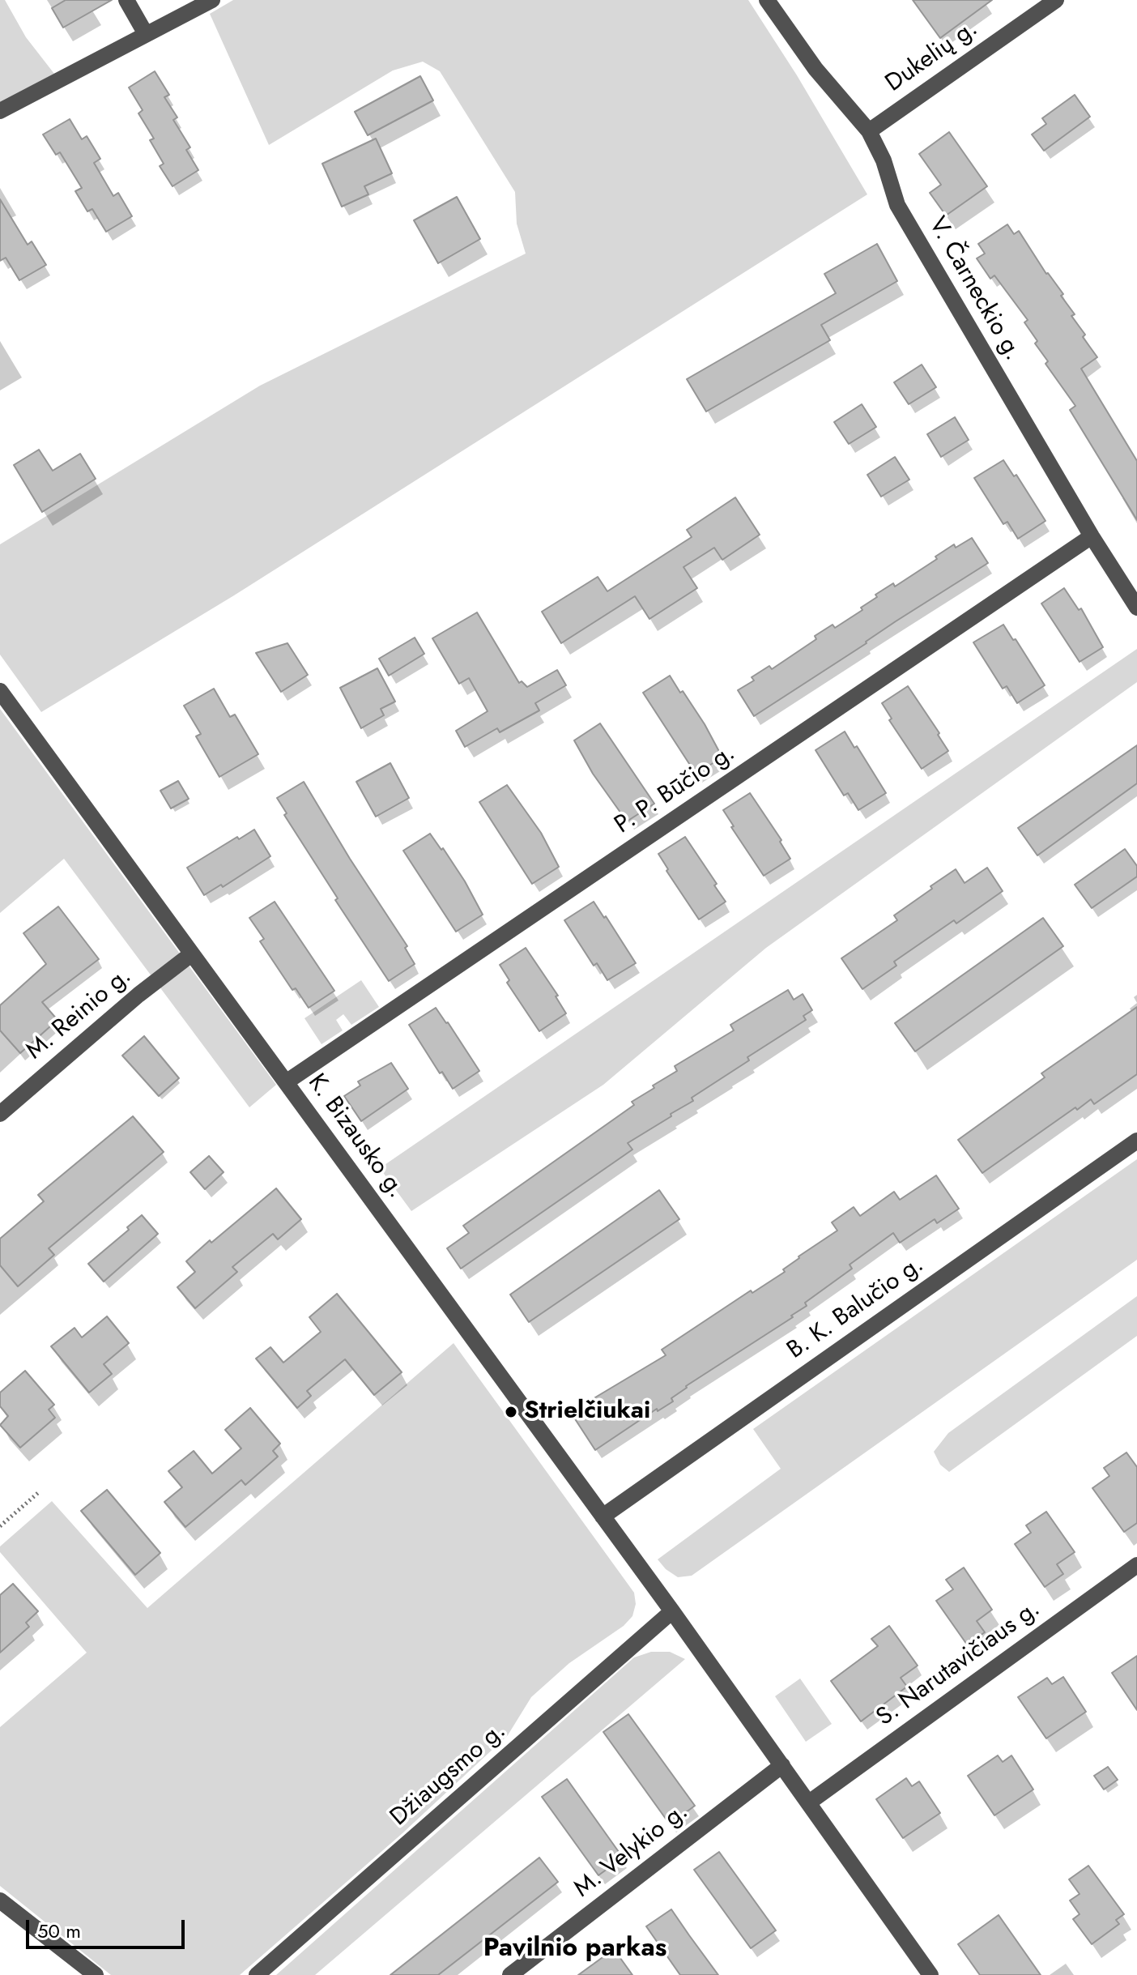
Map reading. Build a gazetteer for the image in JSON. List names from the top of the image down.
{
  "streets": {
    "street": [
      "Dukelių g.",
      "V. Čarneckio g.",
      "P. P. Būčio g.",
      "M. Reinio g.",
      "K. Bizausko g.",
      "B. K. Balučio g.",
      "S. Narutavičiaus g.",
      "Džiaugsmo g.",
      "M. Velykio g."
    ]
  },
  "crossings": [
    ["Dukelių g.", "V. Čarneckio g."],
    ["V. Čarneckio g.", "P. P. Būčio g."],
    ["P. P. Būčio g.", "K. Bizausko g."],
    ["M. Reinio g.", "K. Bizausko g."],
    ["K. Bizausko g.", "B. K. Balučio g."],
    ["K. Bizausko g.", "Džiaugsmo g."]
  ],
  "districts": ["Pavilnio parkas"],
  "places": ["Strielčiukai"],
  "scale_bar": "50 m"
}
